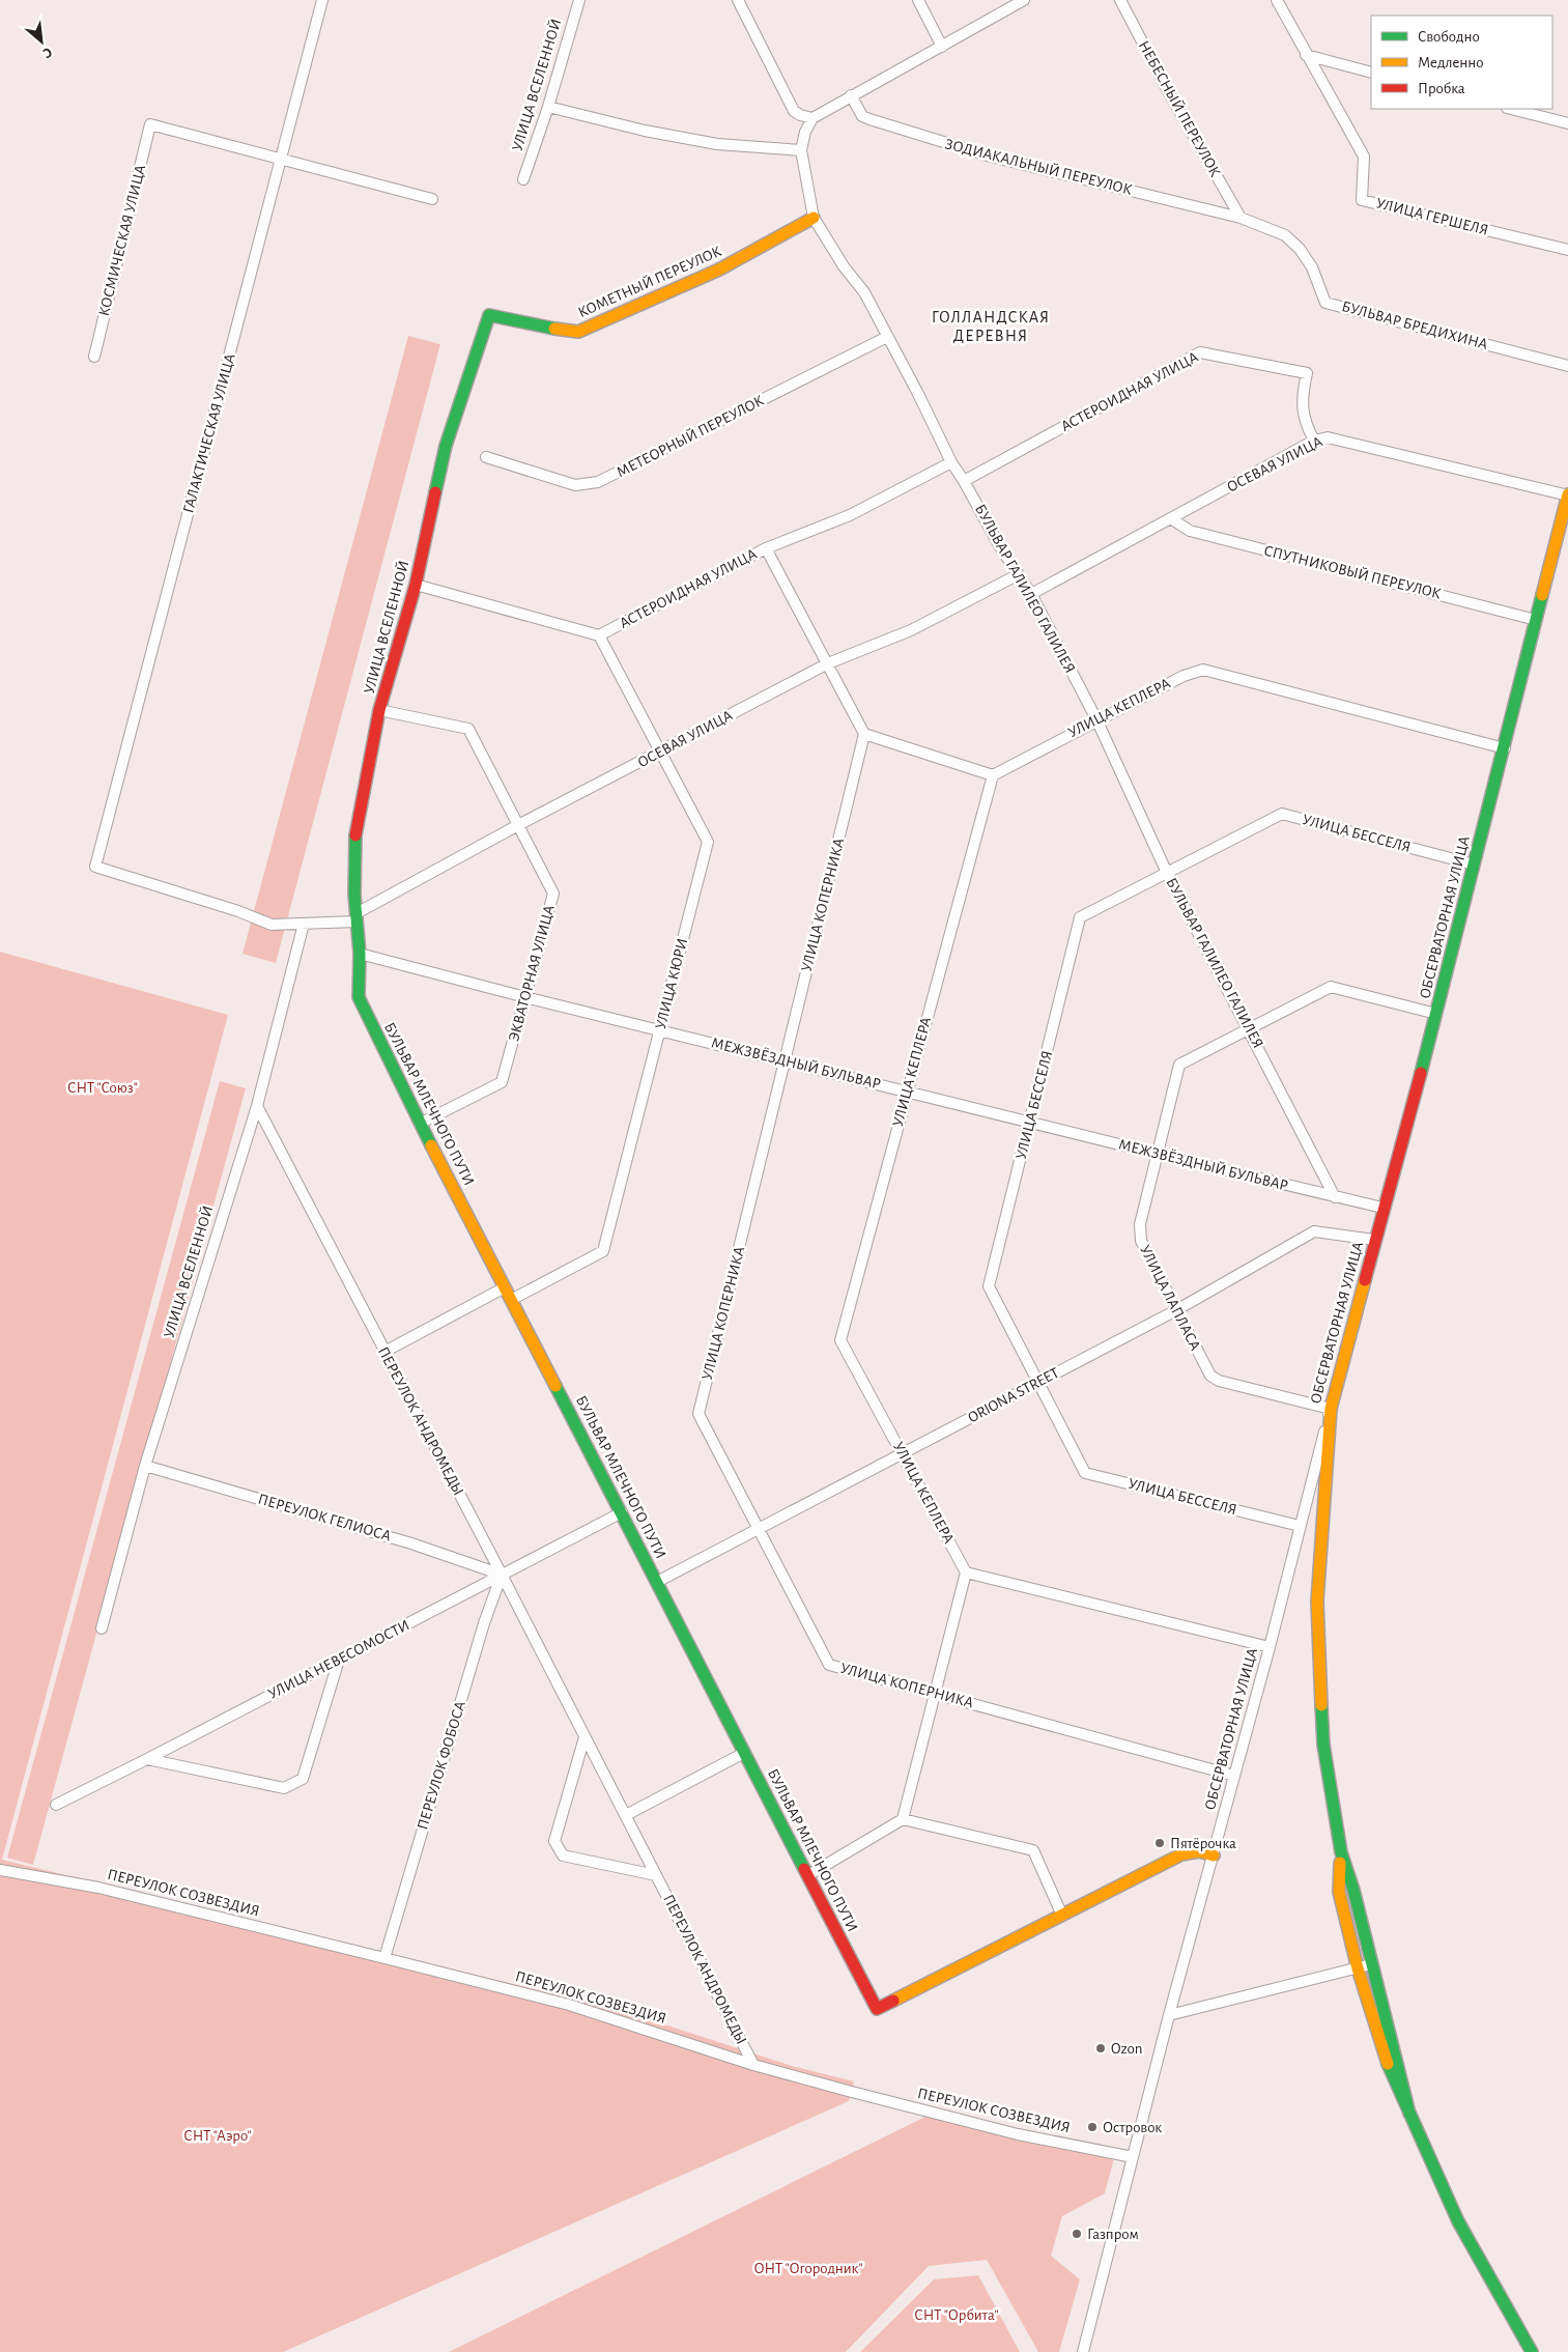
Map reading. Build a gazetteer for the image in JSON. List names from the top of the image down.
{
  "streets": {
    "street": [
      "УЛИЦА ВСЕЛЕННОЙ",
      "НЕБЕСНЫЙ ПЕРЕУЛОК",
      "ЗОДИАКАЛЬНЫЙ ПЕРЕУЛОК",
      "УЛИЦА ГЕРШЕЛЯ",
      "КОСМИЧЕСКАЯ УЛИЦА",
      "КОМЕТНЫЙ ПЕРЕУЛОК",
      "БУЛЬВАР БРЕДИХИНА",
      "АСТЕРОИДНАЯ УЛИЦА",
      "ГАЛАКТИЧЕСКАЯ УЛИЦА",
      "МЕТЕОРНЫЙ ПЕРЕУЛОК",
      "ОСЕВАЯ УЛИЦА",
      "СПУТНИКОВЫЙ ПЕРЕУЛОК",
      "БУЛЬВАР ГАЛИЛЕО ГАЛИЛЕЯ",
      "УЛИЦА КЕПЛЕРА",
      "УЛИЦА БЕССЕЛЯ",
      "УЛИЦА КОПЕРНИКА",
      "ОБСЕРВАТОРНАЯ УЛИЦА",
      "ЭКВАТОРНАЯ УЛИЦА",
      "УЛИЦА КЮРИ",
      "МЕЖЗВЁЗДНЫЙ БУЛЬВАР",
      "БУЛЬВАР МЛЕЧНОГО ПУТИ",
      "УЛИЦА ЛАПЛАСА",
      "ORIONA STREET",
      "ПЕРЕУЛОК АНДРОМЕДЫ",
      "ПЕРЕУЛОК ГЕЛИОСА",
      "УЛИЦА НЕВЕСОМОСТИ",
      "ПЕРЕУЛОК ФОБОСА",
      "ПЕРЕУЛОК СОЗВЕЗДИЯ"
    ]
  },
  "crossings": [
    ["УЛИЦА ВСЕЛЕННОЙ", "КОМЕТНЫЙ ПЕРЕУЛОК"],
    ["УЛИЦА ВСЕЛЕННОЙ", "ГАЛАКТИЧЕСКАЯ УЛИЦА"],
    ["УЛИЦА ВСЕЛЕННОЙ", "ОСЕВАЯ УЛИЦА"],
    ["УЛИЦА ВСЕЛЕННОЙ", "ЭКВАТОРНАЯ УЛИЦА"],
    ["УЛИЦА ВСЕЛЕННОЙ", "МЕЖЗВЁЗДНЫЙ БУЛЬВАР"],
    ["УЛИЦА ВСЕЛЕННОЙ", "БУЛЬВАР МЛЕЧНОГО ПУТИ"],
    ["УЛИЦА ВСЕЛЕННОЙ", "ПЕРЕУЛОК АНДРОМЕДЫ"],
    ["УЛИЦА ВСЕЛЕННОЙ", "ПЕРЕУЛОК ГЕЛИОСА"],
    ["НЕБЕСНЫЙ ПЕРЕУЛОК", "ЗОДИАКАЛЬНЫЙ ПЕРЕУЛОК"],
    ["НЕБЕСНЫЙ ПЕРЕУЛОК", "БУЛЬВАР БРЕДИХИНА"],
    ["ЗОДИАКАЛЬНЫЙ ПЕРЕУЛОК", "БУЛЬВАР БРЕДИХИНА"],
    ["КОСМИЧЕСКАЯ УЛИЦА", "ГАЛАКТИЧЕСКАЯ УЛИЦА"],
    ["КОМЕТНЫЙ ПЕРЕУЛОК", "БУЛЬВАР ГАЛИЛЕО ГАЛИЛЕЯ"],
    ["АСТЕРОИДНАЯ УЛИЦА", "ОСЕВАЯ УЛИЦА"],
    ["АСТЕРОИДНАЯ УЛИЦА", "БУЛЬВАР ГАЛИЛЕО ГАЛИЛЕЯ"],
    ["АСТЕРОИДНАЯ УЛИЦА", "УЛИЦА КЮРИ"],
    ["МЕТЕОРНЫЙ ПЕРЕУЛОК", "БУЛЬВАР ГАЛИЛЕО ГАЛИЛЕЯ"],
    ["ОСЕВАЯ УЛИЦА", "СПУТНИКОВЫЙ ПЕРЕУЛОК"],
    ["ОСЕВАЯ УЛИЦА", "БУЛЬВАР ГАЛИЛЕО ГАЛИЛЕЯ"],
    ["ОСЕВАЯ УЛИЦА", "ОБСЕРВАТОРНАЯ УЛИЦА"],
    ["ОСЕВАЯ УЛИЦА", "ЭКВАТОРНАЯ УЛИЦА"],
    ["ОСЕВАЯ УЛИЦА", "УЛИЦА КЮРИ"],
    ["СПУТНИКОВЫЙ ПЕРЕУЛОК", "ОБСЕРВАТОРНАЯ УЛИЦА"],
    ["БУЛЬВАР ГАЛИЛЕО ГАЛИЛЕЯ", "УЛИЦА КЕПЛЕРА"],
    ["БУЛЬВАР ГАЛИЛЕО ГАЛИЛЕЯ", "УЛИЦА БЕССЕЛЯ"],
    ["БУЛЬВАР ГАЛИЛЕО ГАЛИЛЕЯ", "МЕЖЗВЁЗДНЫЙ БУЛЬВАР"],
    ["БУЛЬВАР ГАЛИЛЕО ГАЛИЛЕЯ", "УЛИЦА ЛАПЛАСА"],
    ["УЛИЦА КЕПЛЕРА", "ОБСЕРВАТОРНАЯ УЛИЦА"],
    ["УЛИЦА КЕПЛЕРА", "МЕЖЗВЁЗДНЫЙ БУЛЬВАР"],
    ["УЛИЦА КЕПЛЕРА", "ORIONA STREET"],
    ["УЛИЦА БЕССЕЛЯ", "ОБСЕРВАТОРНАЯ УЛИЦА"],
    ["УЛИЦА БЕССЕЛЯ", "МЕЖЗВЁЗДНЫЙ БУЛЬВАР"],
    ["УЛИЦА БЕССЕЛЯ", "ORIONA STREET"],
    ["УЛИЦА КОПЕРНИКА", "ОБСЕРВАТОРНАЯ УЛИЦА"],
    ["УЛИЦА КОПЕРНИКА", "МЕЖЗВЁЗДНЫЙ БУЛЬВАР"],
    ["УЛИЦА КОПЕРНИКА", "ORIONA STREET"],
    ["ОБСЕРВАТОРНАЯ УЛИЦА", "МЕЖЗВЁЗДНЫЙ БУЛЬВАР"],
    ["ОБСЕРВАТОРНАЯ УЛИЦА", "УЛИЦА ЛАПЛАСА"],
    ["ОБСЕРВАТОРНАЯ УЛИЦА", "ORIONA STREET"],
    ["ОБСЕРВАТОРНАЯ УЛИЦА", "ПЕРЕУЛОК СОЗВЕЗДИЯ"],
    ["ЭКВАТОРНАЯ УЛИЦА", "МЕЖЗВЁЗДНЫЙ БУЛЬВАР"],
    ["ЭКВАТОРНАЯ УЛИЦА", "БУЛЬВАР МЛЕЧНОГО ПУТИ"],
    ["УЛИЦА КЮРИ", "МЕЖЗВЁЗДНЫЙ БУЛЬВАР"],
    ["УЛИЦА КЮРИ", "БУЛЬВАР МЛЕЧНОГО ПУТИ"],
    ["МЕЖЗВЁЗДНЫЙ БУЛЬВАР", "БУЛЬВАР МЛЕЧНОГО ПУТИ"],
    ["МЕЖЗВЁЗДНЫЙ БУЛЬВАР", "УЛИЦА ЛАПЛАСА"],
    ["БУЛЬВАР МЛЕЧНОГО ПУТИ", "ORIONA STREET"],
    ["БУЛЬВАР МЛЕЧНОГО ПУТИ", "УЛИЦА НЕВЕСОМОСТИ"],
    ["УЛИЦА ЛАПЛАСА", "ORIONA STREET"],
    ["ПЕРЕУЛОК АНДРОМЕДЫ", "ПЕРЕУЛОК ГЕЛИОСА"],
    ["ПЕРЕУЛОК АНДРОМЕДЫ", "УЛИЦА НЕВЕСОМОСТИ"],
    ["ПЕРЕУЛОК АНДРОМЕДЫ", "ПЕРЕУЛОК ФОБОСА"],
    ["ПЕРЕУЛОК АНДРОМЕДЫ", "ПЕРЕУЛОК СОЗВЕЗДИЯ"],
    ["ПЕРЕУЛОК ГЕЛИОСА", "УЛИЦА НЕВЕСОМОСТИ"],
    ["ПЕРЕУЛОК ГЕЛИОСА", "ПЕРЕУЛОК ФОБОСА"],
    ["УЛИЦА НЕВЕСОМОСТИ", "ПЕРЕУЛОК ФОБОСА"],
    ["ПЕРЕУЛОК ФОБОСА", "ПЕРЕУЛОК СОЗВЕЗДИЯ"]
  ],
  "districts": ["ГОЛЛАНДСКАЯ ДЕРЕВНЯ"],
  "parks": [
    "СНТ \"Союз\"",
    "СНТ \"Аэро\"",
    "ОНТ \"Огородник\"",
    "СНТ \"Орбита\""
  ],
  "places": [
    "Пятёрочка",
    "Ozon",
    "Островок",
    "Газпром"
  ],
  "legend": ["Свободно", "Медленно", "Пробка"],
  "north": "bottom right"
}
